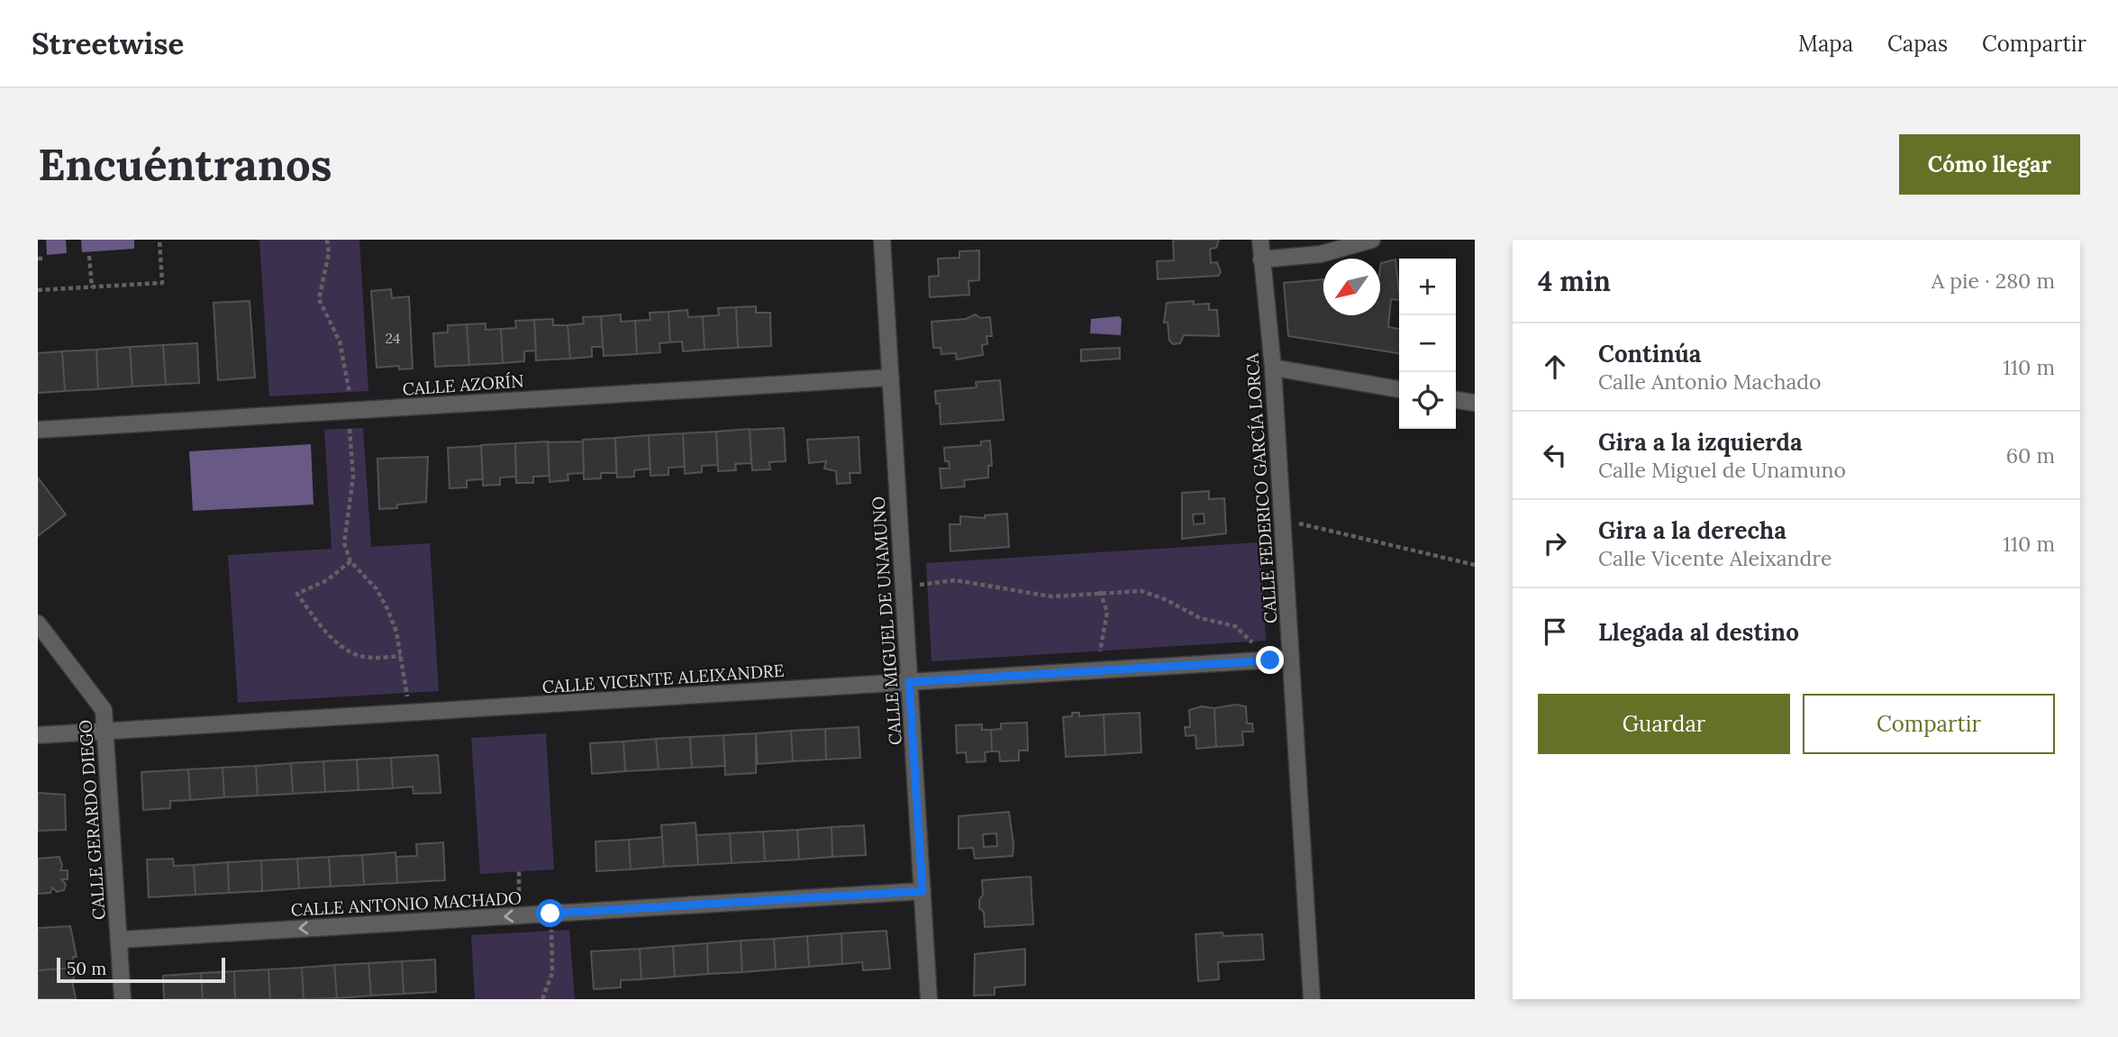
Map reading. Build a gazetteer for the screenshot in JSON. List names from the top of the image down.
{
  "streets": {
    "street": [
      "CALLE AZORÍN",
      "CALLE FEDERICO GARCÍA LORCA",
      "CALLE MIGUEL DE UNAMUNO",
      "CALLE VICENTE ALEIXANDRE",
      "CALLE GERARDO DIEGO",
      "CALLE ANTONIO MACHADO"
    ]
  },
  "crossings": [
    ["CALLE AZORÍN", "CALLE MIGUEL DE UNAMUNO"],
    ["CALLE FEDERICO GARCÍA LORCA", "CALLE VICENTE ALEIXANDRE"],
    ["CALLE MIGUEL DE UNAMUNO", "CALLE VICENTE ALEIXANDRE"],
    ["CALLE MIGUEL DE UNAMUNO", "CALLE ANTONIO MACHADO"],
    ["CALLE VICENTE ALEIXANDRE", "CALLE GERARDO DIEGO"],
    ["CALLE GERARDO DIEGO", "CALLE ANTONIO MACHADO"]
  ],
  "one_way": ["CALLE ANTONIO MACHADO"],
  "house_numbers": ["24"],
  "scale_bar": "50 m",
  "north": "bottom left",
  "page": {
    "header": "Streetwise",
    "nav": ["Mapa", "Capas", "Compartir"],
    "buttons": [
      "Cómo llegar",
      ["Guardar", "Compartir"]
    ],
    "title": "Encuéntranos",
    "heading": ["4 min", "A pie · 280 m"],
    "map_buttons": ["+", "−"],
    "list": [
      ["Continúa", "Calle Antonio Machado", "110 m"],
      ["Gira a la izquierda", "Calle Miguel de Unamuno", "60 m"],
      ["Gira a la derecha", "Calle Vicente Aleixandre", "110 m"],
      "Llegada al destino"
    ],
    "scale": "50 m"
  }
}
